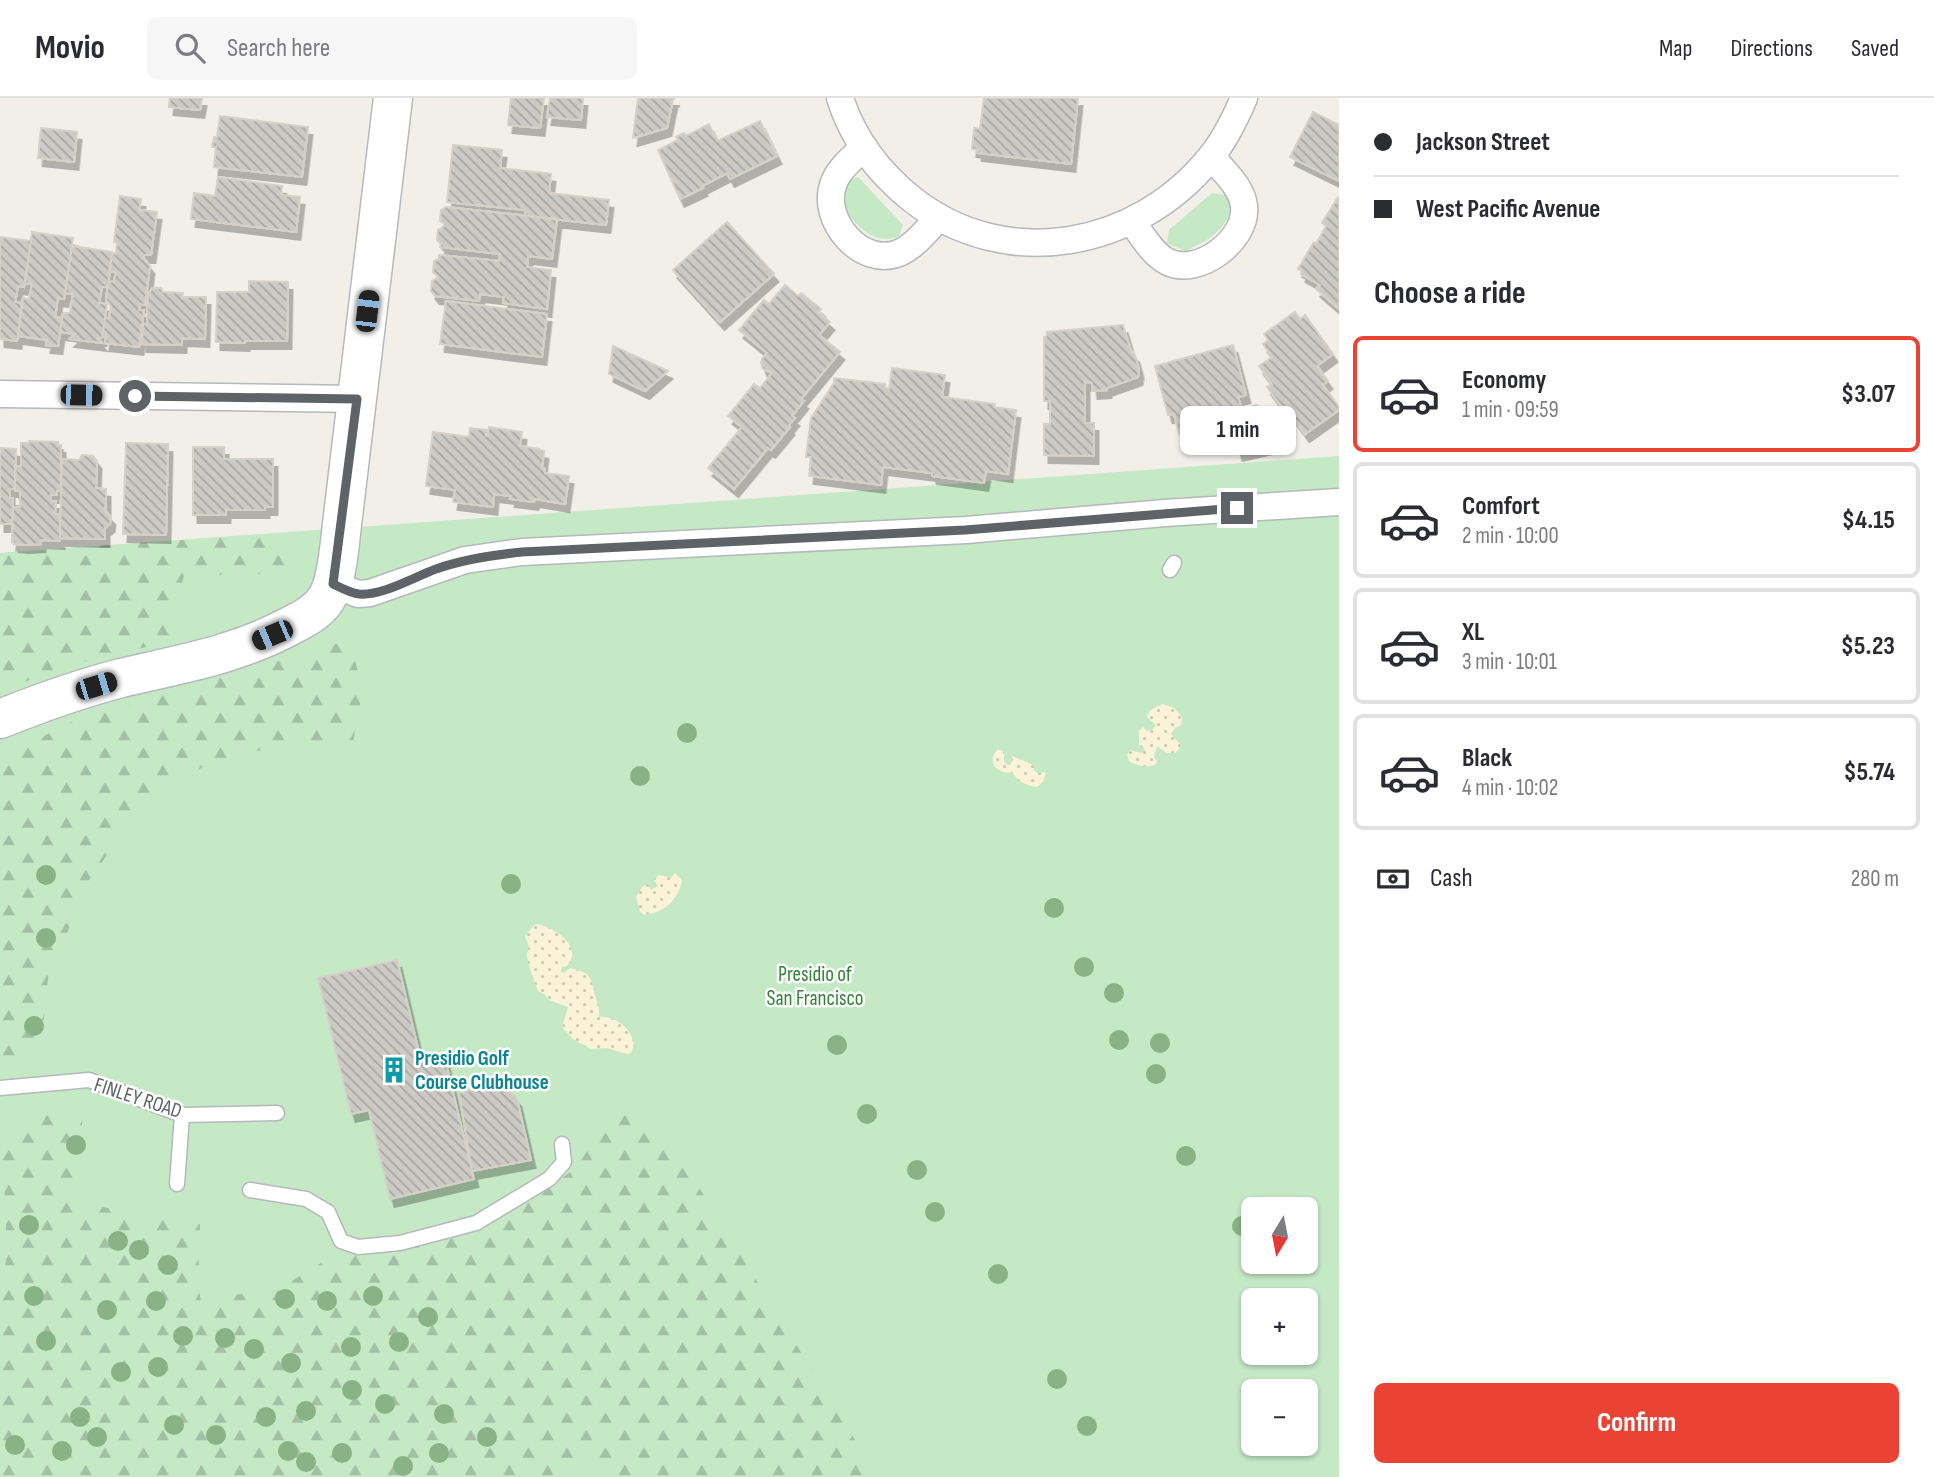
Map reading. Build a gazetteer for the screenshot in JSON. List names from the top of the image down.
{
  "streets": {
    "lane": ["FINLEY ROAD"]
  },
  "parks": ["Presidio of San Francisco"],
  "places": {
    "building": ["Presidio Golf Course Clubhouse"]
  },
  "north": "bottom",
  "page": {
    "header": "Movio",
    "search": "Search here",
    "nav": ["Map", "Directions", "Saved"],
    "banner": ["Jackson Street", "West Pacific Avenue"],
    "heading": "Choose a ride",
    "list": [
      {
        "name": "Economy",
        "note": "1 min · 09:59",
        "value": "$3.07"
      },
      {
        "name": "Comfort",
        "note": "2 min · 10:00",
        "value": "$4.15"
      },
      {
        "name": "XL",
        "note": "3 min · 10:01",
        "value": "$5.23"
      },
      {
        "name": "Black",
        "note": "4 min · 10:02",
        "value": "$5.74"
      }
    ],
    "bubble": "1 min",
    "pay": ["Cash", "280 m"],
    "map_buttons": ["+", "−"],
    "buttons": "Confirm"
  }
}
